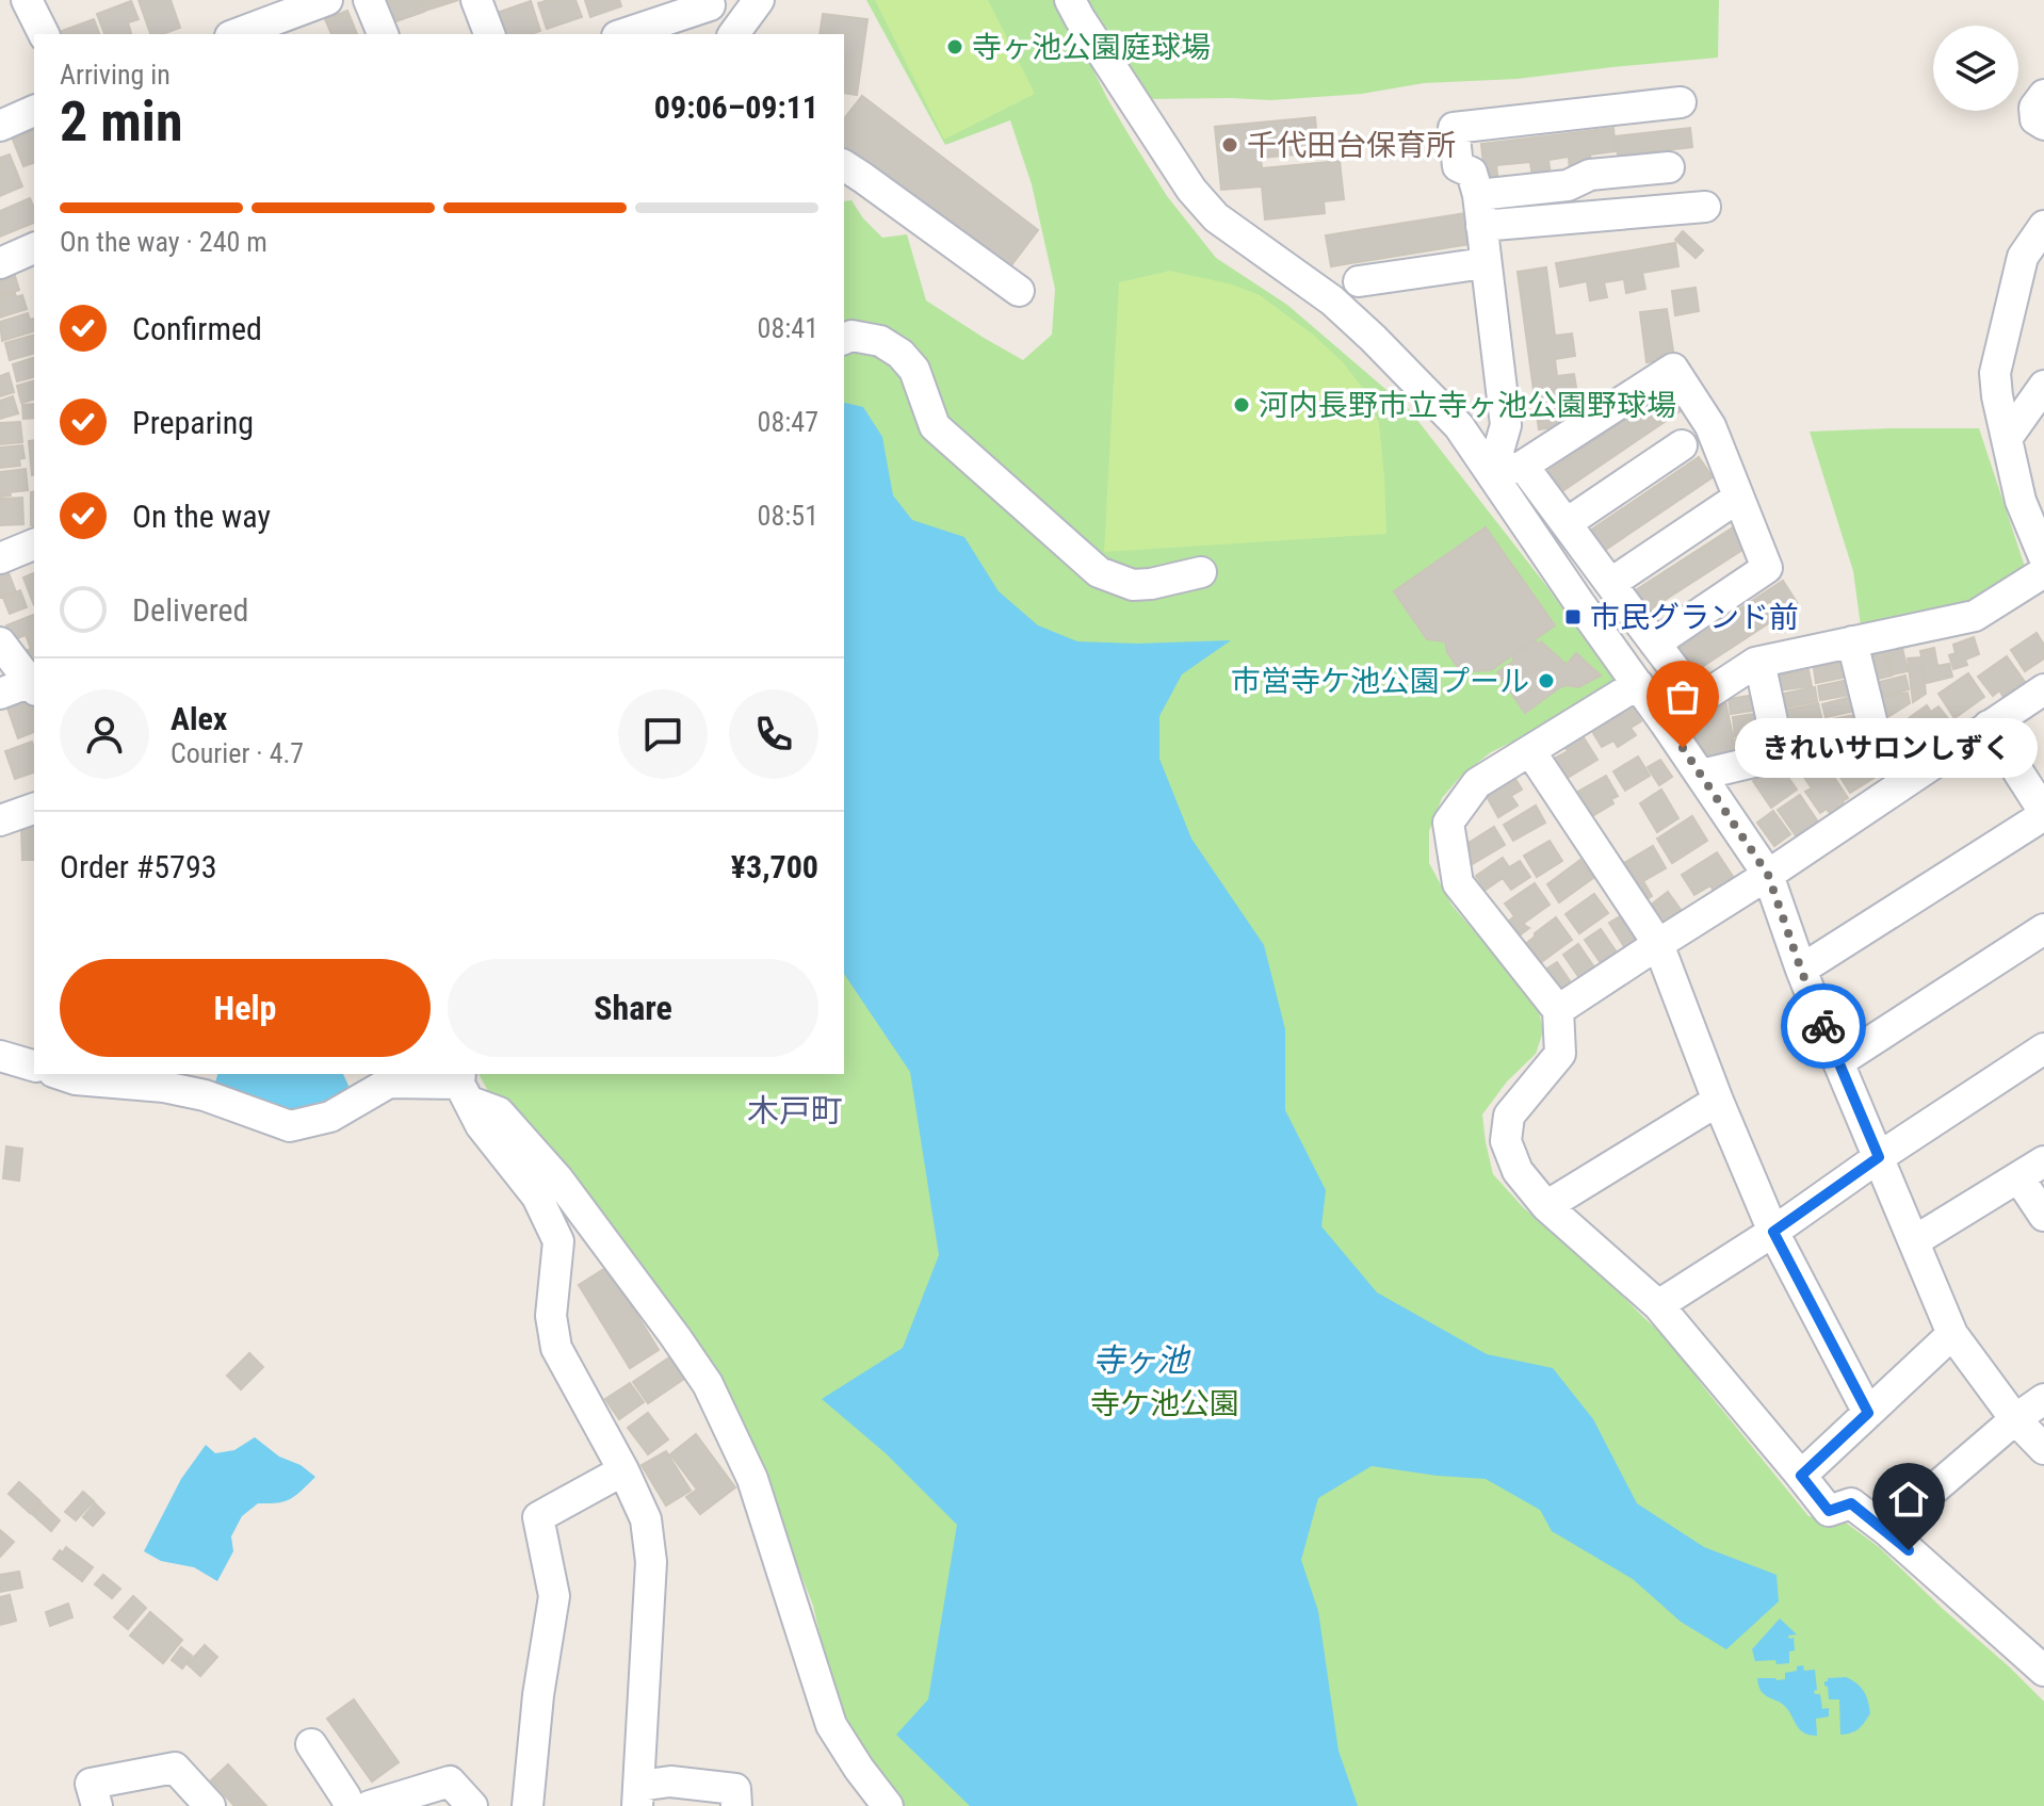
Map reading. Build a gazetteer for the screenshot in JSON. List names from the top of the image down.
{
  "districts": ["木戸町"],
  "water": ["寺ヶ池"],
  "parks": ["寺ケ池公園"],
  "places": {
    "other": [
      "寺ヶ池公園庭球場",
      "千代田台保育所",
      "河内長野市立寺ヶ池公園野球場",
      "市営寺ケ池公園プール",
      "きれいサロンしずく"
    ],
    "transit": ["市民グランド前"]
  },
  "page": {
    "heading": ["2 min", "Arriving in", "09:06–09:11"],
    "panel": [
      "Alex",
      "Courier · 4.7",
      "Order #5793",
      "¥3,700"
    ],
    "bar": "On the way · 240 m",
    "list": [
      ["Confirmed", "08:41"],
      ["Preparing", "08:47"],
      ["On the way", "08:51"],
      "Delivered"
    ],
    "bubble": "きれいサロンしずく",
    "buttons": ["Help", "Share"]
  }
}
